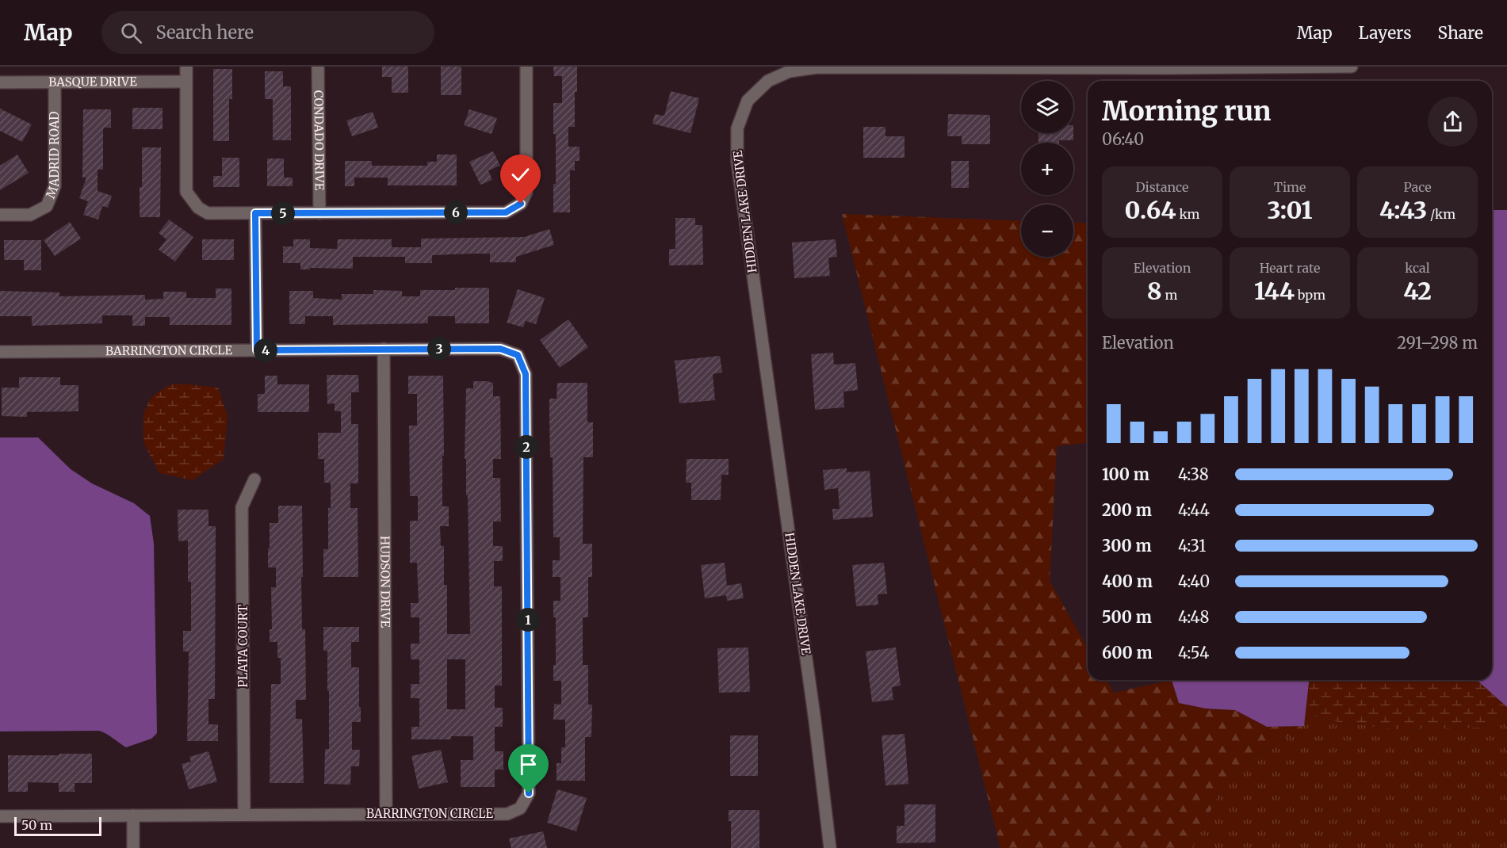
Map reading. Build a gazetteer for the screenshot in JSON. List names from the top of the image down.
{
  "streets": {
    "street": [
      "BASQUE DRIVE",
      "CONDADO DRIVE",
      "MADRID ROAD",
      "HIDDEN LAKE DRIVE",
      "BARRINGTON CIRCLE",
      "HUDSON DRIVE",
      "PLATA COURT"
    ]
  },
  "crossings": [
    ["BASQUE DRIVE", "MADRID ROAD"],
    ["BARRINGTON CIRCLE", "HUDSON DRIVE"],
    ["BARRINGTON CIRCLE", "PLATA COURT"]
  ],
  "scale_bar": "50 m",
  "page": {
    "header": "Map",
    "search": "Search here",
    "nav": ["Map", "Layers", "Share"],
    "map_buttons": ["+", "−"],
    "heading": ["Morning run", "06:40"],
    "stats": [
      ["Distance", "0.64 km"],
      ["Time", "3:01"],
      ["Pace", "4:43 /km"],
      ["Elevation", "8 m"],
      ["Heart rate", "144 bpm"],
      ["kcal", "42"]
    ],
    "pins": [
      "6",
      "5",
      "3",
      "4",
      "2",
      "1"
    ],
    "chart": ["Elevation", "291–298 m"],
    "list": [
      {
        "name": "100 m",
        "note": "4:38"
      },
      {
        "name": "200 m",
        "note": "4:44"
      },
      {
        "name": "300 m",
        "note": "4:31"
      },
      {
        "name": "400 m",
        "note": "4:40"
      },
      {
        "name": "500 m",
        "note": "4:48"
      },
      {
        "name": "600 m",
        "note": "4:54"
      }
    ],
    "scale": "50 m"
  }
}
